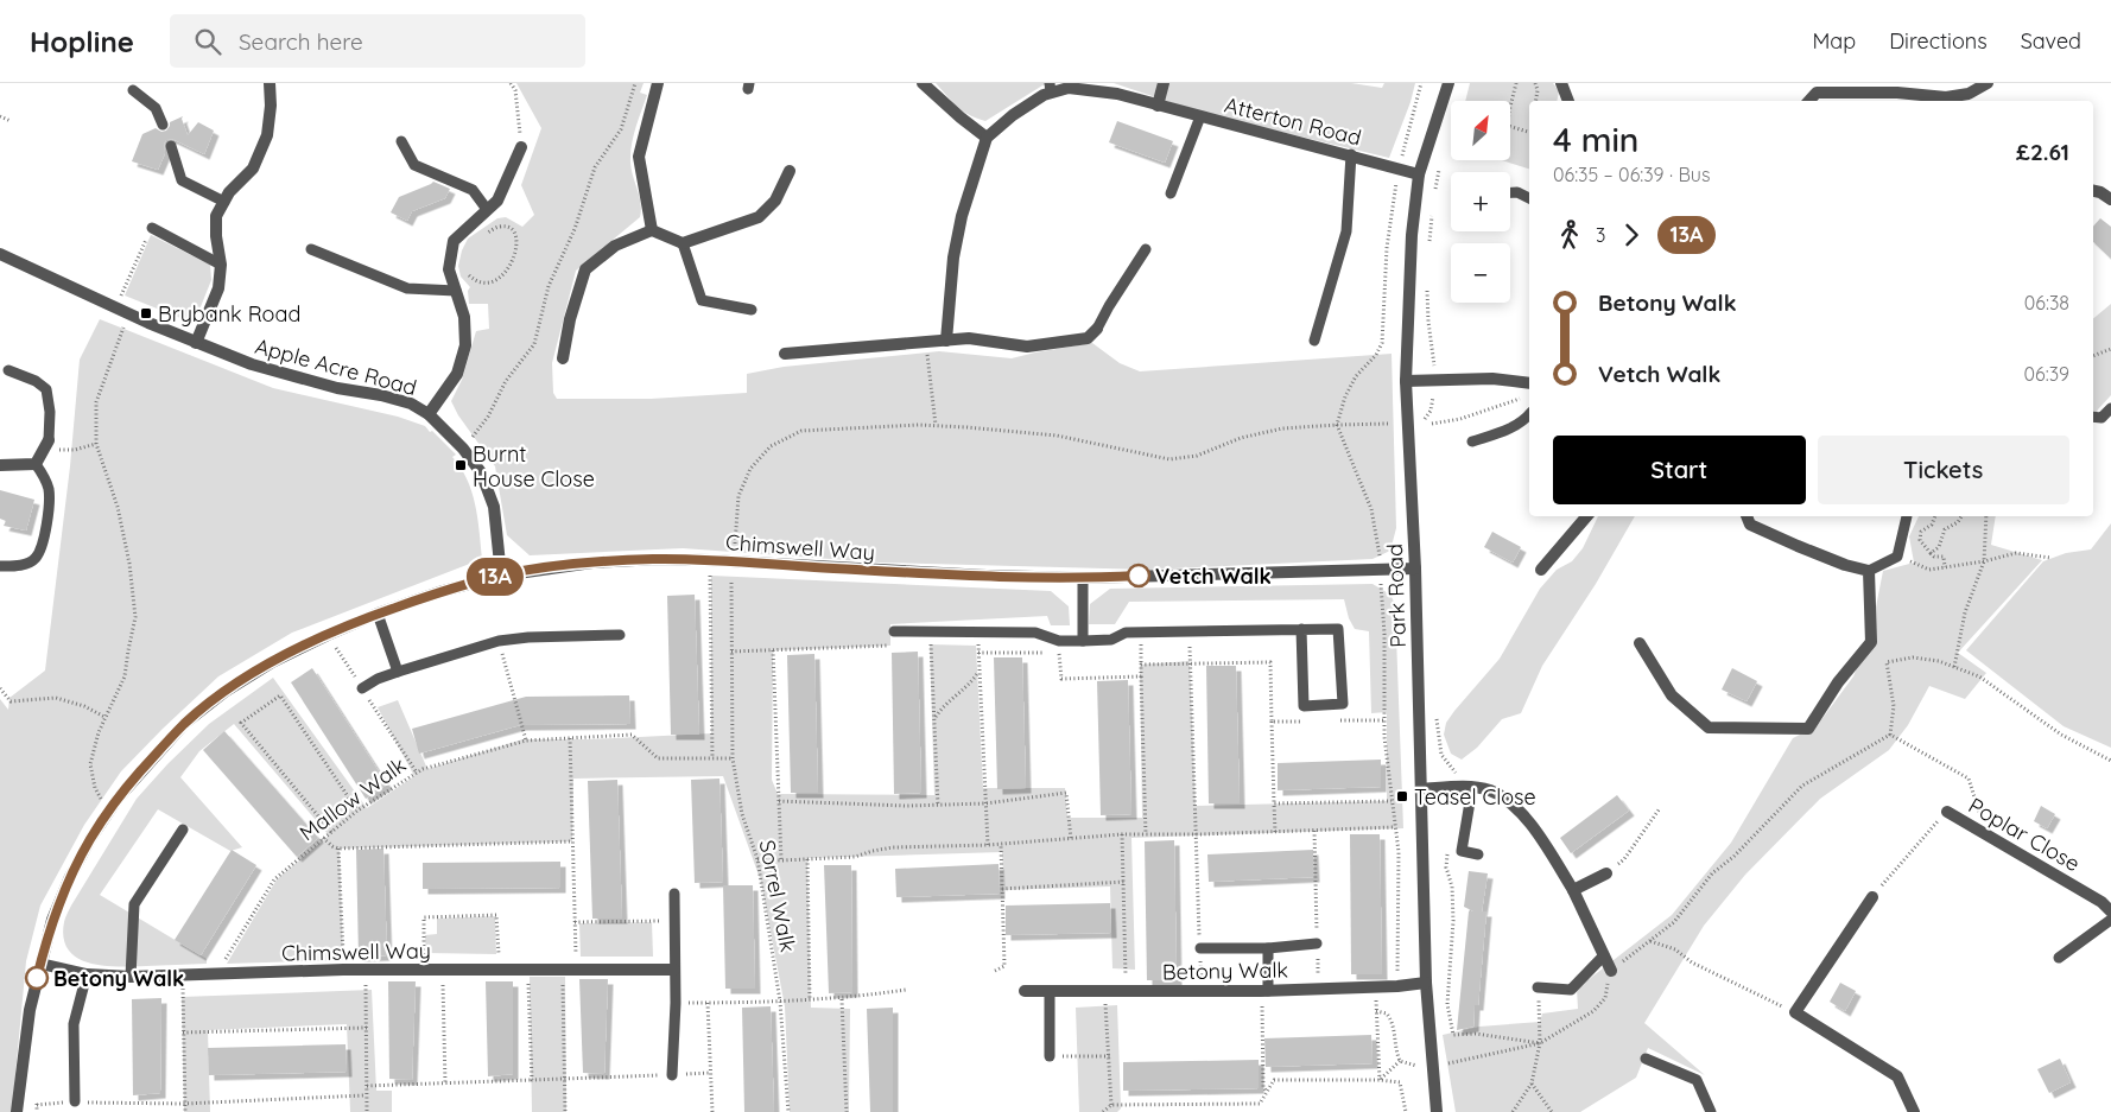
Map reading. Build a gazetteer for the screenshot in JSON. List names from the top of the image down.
{
  "streets": {
    "street": [
      "Atterton Road",
      "Apple Acre Road",
      "Chimswell Way",
      "Park Road",
      "Poplar Close",
      "Betony Walk"
    ],
    "path": ["Mallow Walk", "Sorrel Walk"]
  },
  "crossings": [
    ["Atterton Road", "Park Road"],
    ["Apple Acre Road", "Chimswell Way"],
    ["Chimswell Way", "Park Road"],
    ["Chimswell Way", "Mallow Walk"],
    ["Park Road", "Betony Walk"],
    ["Mallow Walk", "Sorrel Walk"]
  ],
  "places": {
    "transit": ["Brybank Road", "Burnt House Close", "Teasel Close"],
    "other": ["Vetch Walk", "Betony Walk"]
  },
  "lines": ["bus line 13A"],
  "north": "top right",
  "page": {
    "header": "Hopline",
    "search": "Search here",
    "nav": ["Map", "Directions", "Saved"],
    "on_map": "13A",
    "map_buttons": ["+", "−"],
    "heading": ["4 min", "06:35 – 06:39 · Bus", "£2.61"],
    "legs": ["3", "13A"],
    "list": [
      {
        "name": "Betony Walk",
        "value": "06:38"
      },
      {
        "name": "Vetch Walk",
        "value": "06:39"
      }
    ],
    "buttons": ["Start", "Tickets"]
  }
}
